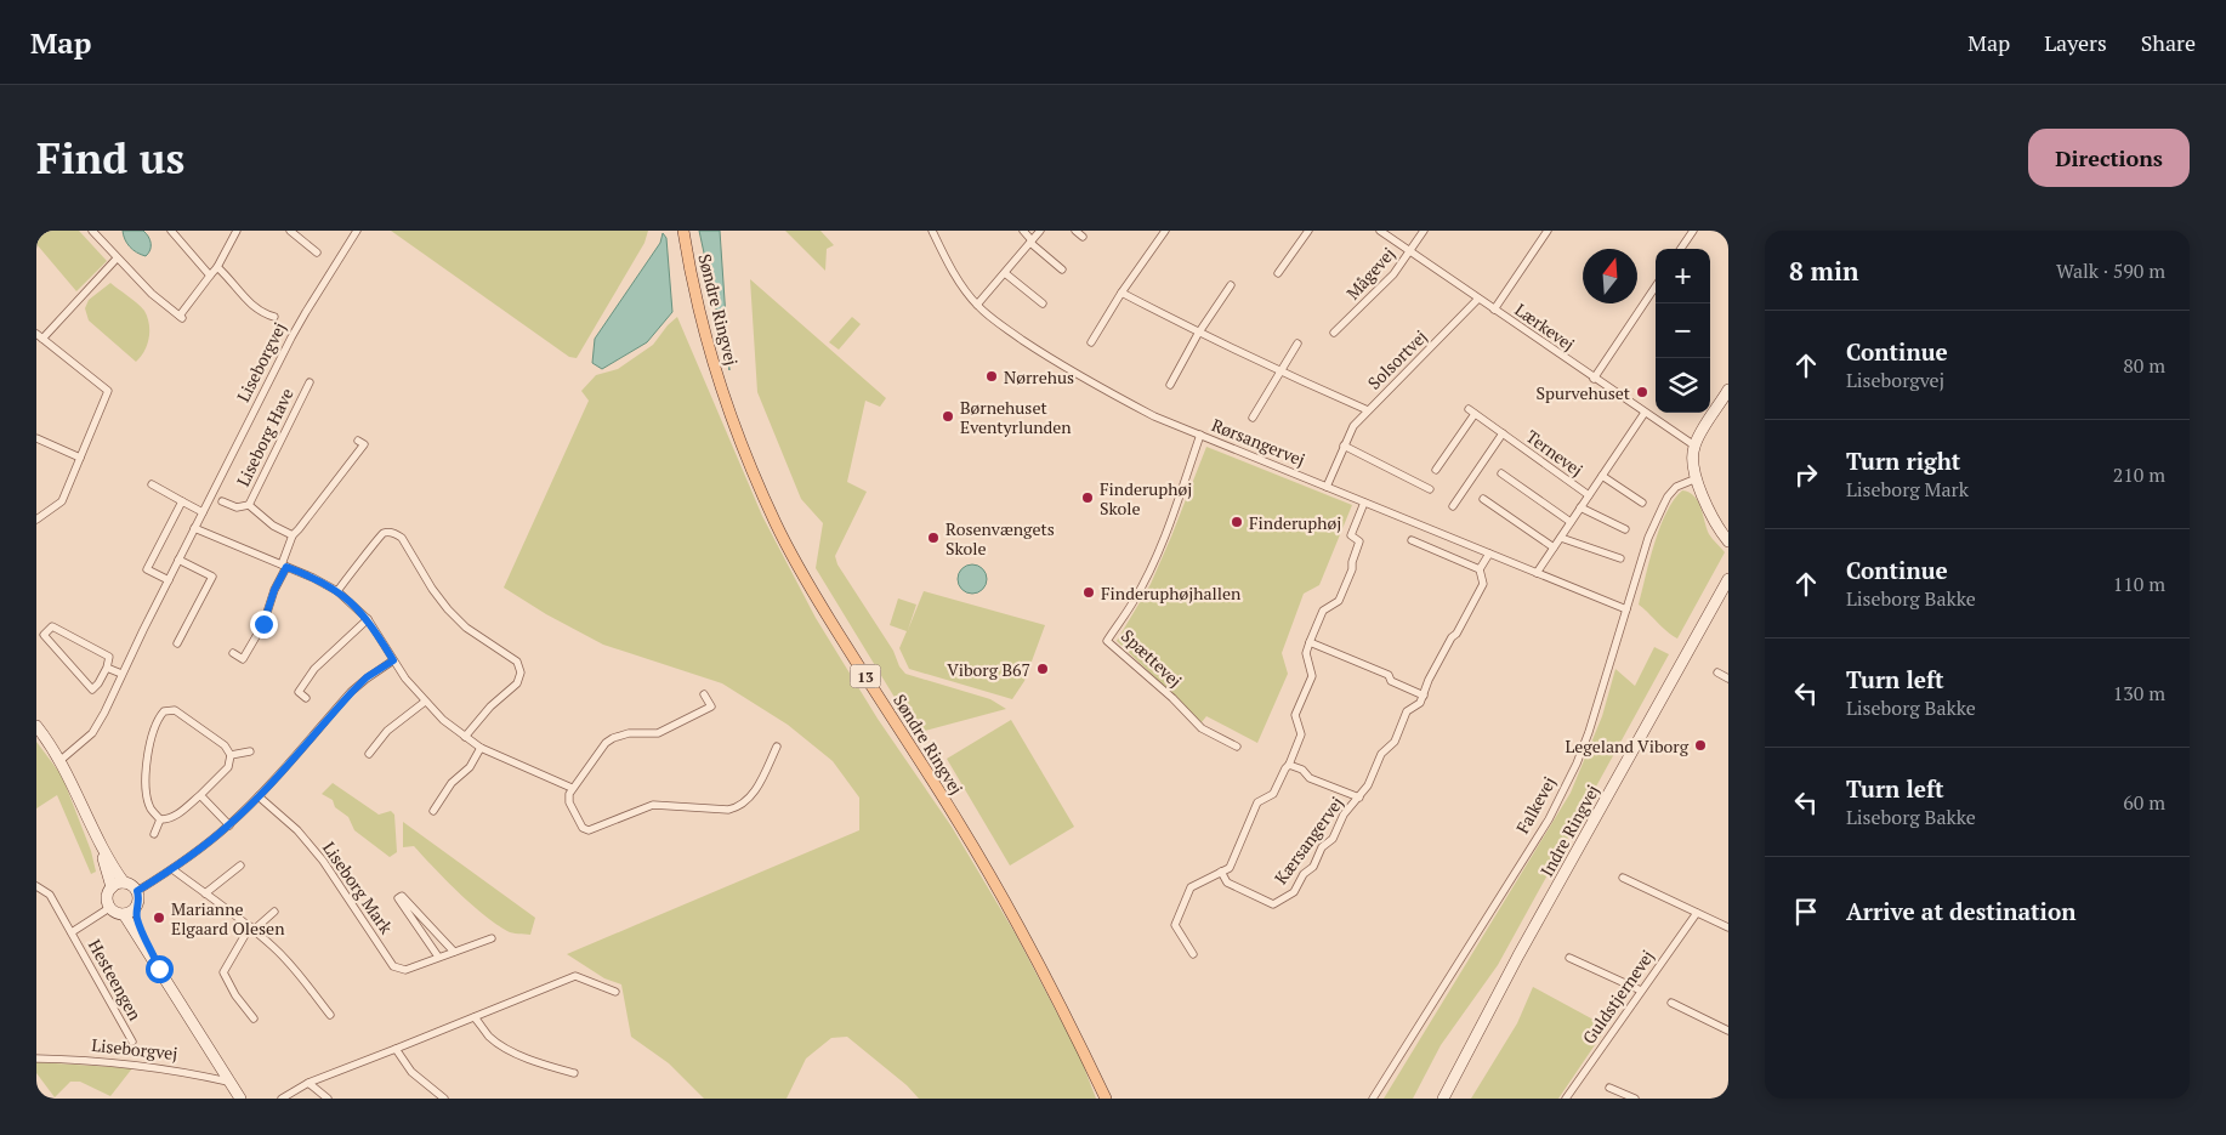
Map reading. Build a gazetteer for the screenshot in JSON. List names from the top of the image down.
{
  "streets": {
    "main road": ["Søndre Ringvej", "13"],
    "street": [
      "Mågevej",
      "Lærkevej",
      "Solsortvej",
      "Liseborgvej",
      "Liseborg Have",
      "Rørsangervej",
      "Ternevej",
      "Spættevej",
      "Falkevej",
      "Indre Ringvej",
      "Kærsangervej",
      "Liseborg Mark",
      "Hesteengen",
      "Guldstjernevej"
    ]
  },
  "crossings": [
    ["Mågevej", "Lærkevej"],
    ["Lærkevej", "Solsortvej"],
    ["Solsortvej", "Rørsangervej"],
    ["Liseborgvej", "Hesteengen"],
    ["Rørsangervej", "Spættevej"],
    ["Rørsangervej", "Falkevej"],
    ["Rørsangervej", "Kærsangervej"]
  ],
  "places": [
    "Nørrehus",
    "Spurvehuset",
    "Børnehuset Eventyrlunden",
    "Finderuphøj Skole",
    "Finderuphøj",
    "Rosenvængets Skole",
    "Finderuphøjhallen",
    "Viborg B67",
    "Legeland Viborg",
    "Marianne Elgaard Olesen"
  ],
  "north": "top",
  "page": {
    "header": "Map",
    "nav": ["Map", "Layers", "Share"],
    "buttons": "Directions",
    "title": "Find us",
    "heading": ["8 min", "Walk · 590 m"],
    "map_buttons": ["+", "−"],
    "list": [
      ["Continue", "Liseborgvej", "80 m"],
      ["Turn right", "Liseborg Mark", "210 m"],
      ["Continue", "Liseborg Bakke", "110 m"],
      ["Turn left", "Liseborg Bakke", "130 m"],
      ["Turn left", "Liseborg Bakke", "60 m"],
      "Arrive at destination"
    ]
  }
}
